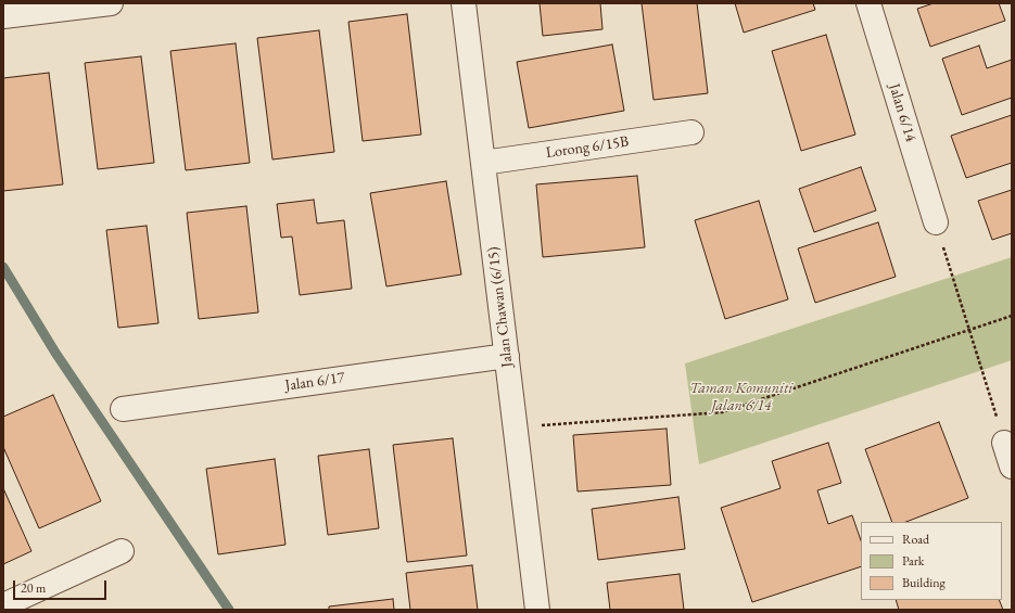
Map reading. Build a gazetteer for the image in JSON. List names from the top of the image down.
{
  "streets": {
    "street": [
      "Jalan 6/14",
      "Lorong 6/15B",
      "Jalan Chawan (6/15)",
      "Jalan 6/17"
    ]
  },
  "crossings": [
    ["Lorong 6/15B", "Jalan Chawan (6/15)"],
    ["Jalan Chawan (6/15)", "Jalan 6/17"]
  ],
  "parks": ["Taman Komuniti Jalan 6/14"],
  "legend": ["Road", "Park", "Building"],
  "scale_bar": "20 m"
}
